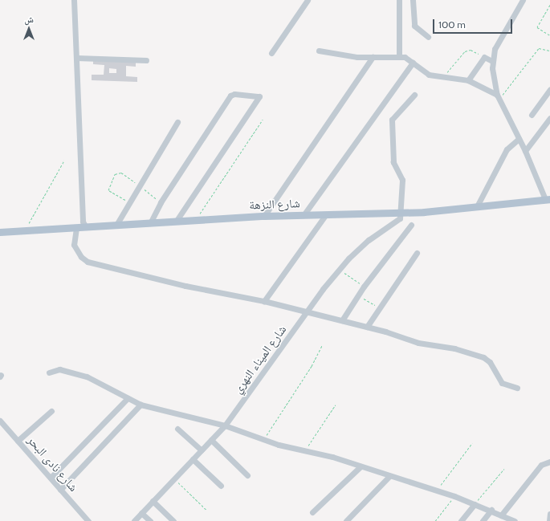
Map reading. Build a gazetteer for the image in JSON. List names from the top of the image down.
{
  "streets": {
    "main road": ["شارع النزهة"],
    "street": ["شارع الميناء النهري", "شارع نادى البحر"]
  },
  "crossings": [
    ["شارع النزهة", "شارع الميناء النهري"]
  ],
  "scale_bar": "100 m",
  "north": "top"
}
